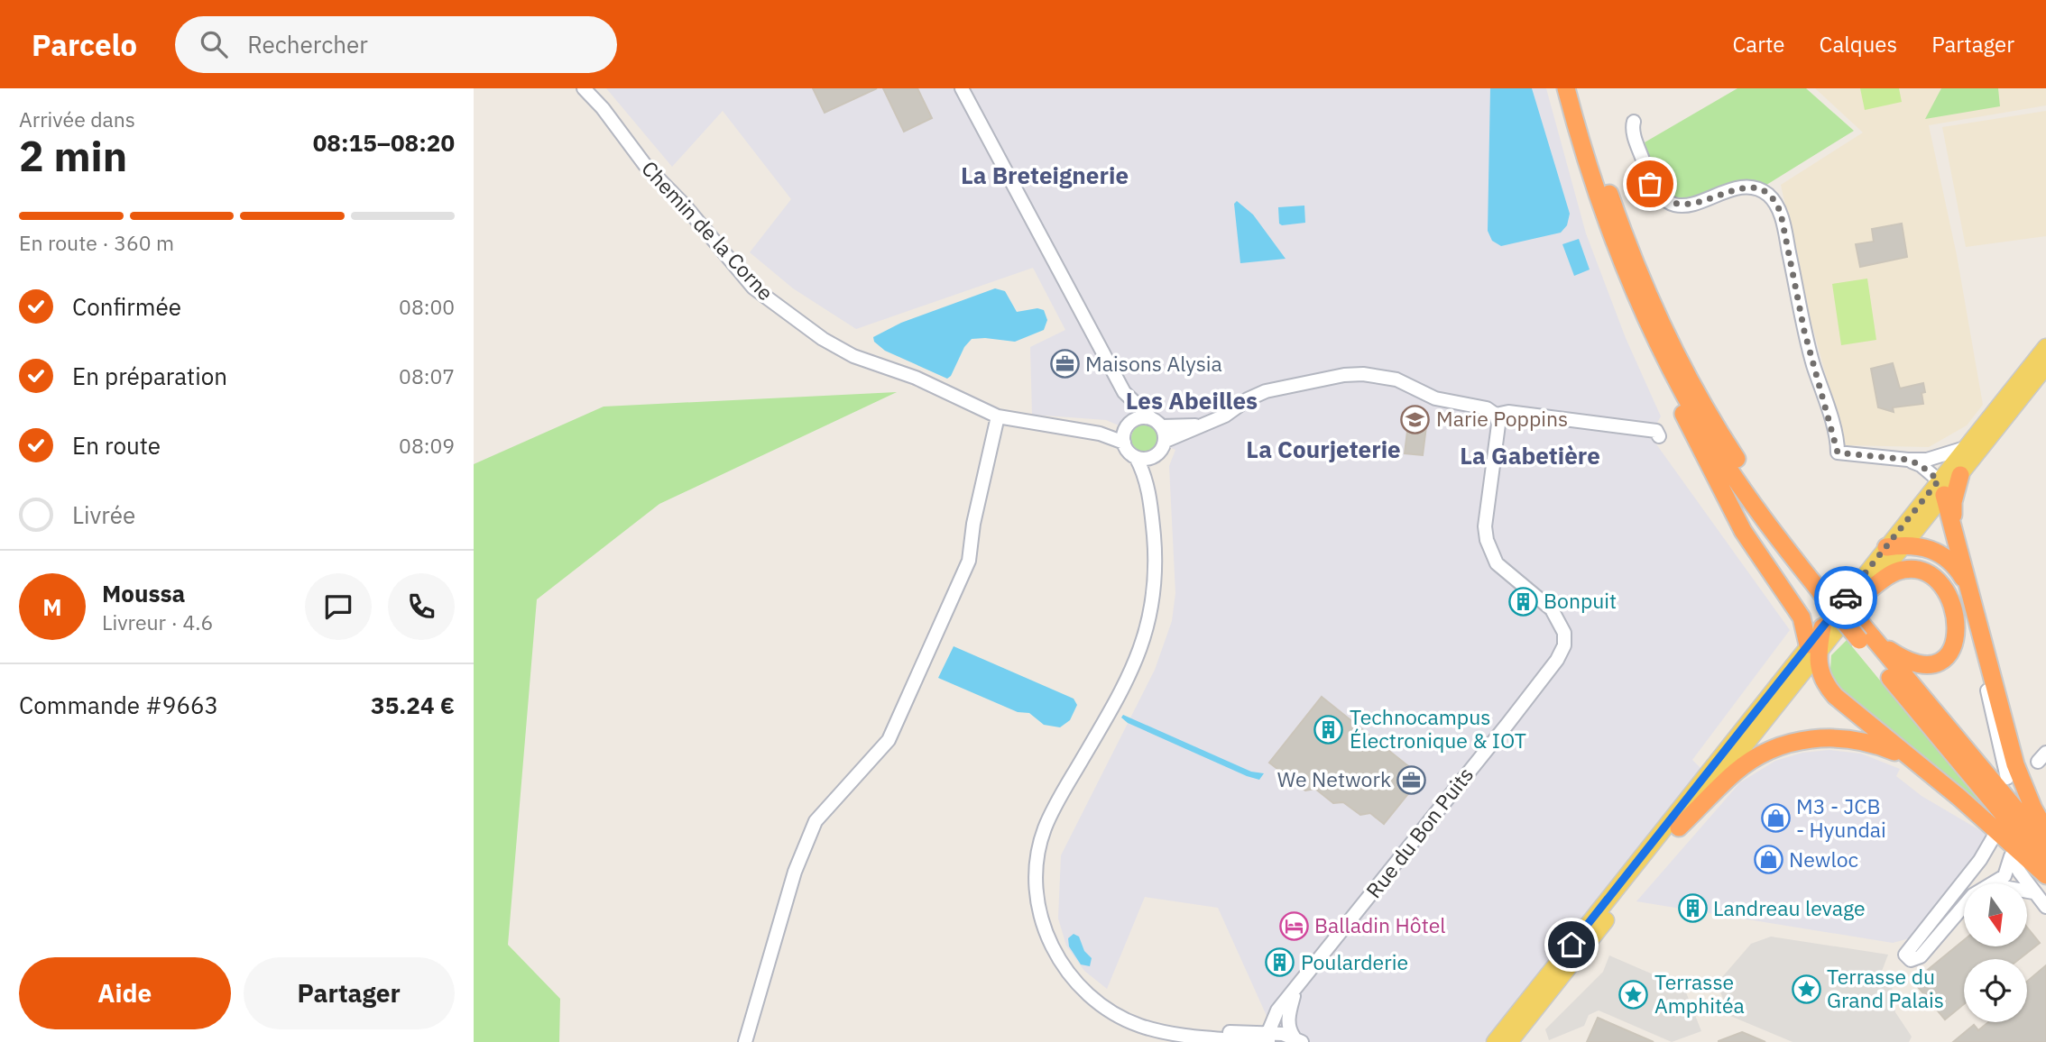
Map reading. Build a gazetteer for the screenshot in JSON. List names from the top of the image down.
{
  "streets": {
    "street": ["Chemin de la Corne", "Rue du Bon Puits"]
  },
  "districts": [
    "La Breteignerie",
    "Les Abeilles",
    "La Courjeterie",
    "La Gabetière"
  ],
  "places": {
    "office": ["Maisons Alysia", "We Network"],
    "school or university": ["Marie Poppins"],
    "building": [
      "Bonpuit",
      "Technocampus Électronique & IOT",
      "Landreau levage",
      "Poularderie"
    ],
    "shop": ["M3 - JCB - Hyundai", "Newloc"],
    "hotel": ["Balladin Hôtel"],
    "place": ["Terrasse du Grand Palais", "Terrasse Amphitéa"]
  },
  "north": "bottom",
  "page": {
    "header": "Parcelo",
    "search": "Rechercher",
    "nav": ["Carte", "Calques", "Partager"],
    "heading": ["2 min", "Arrivée dans", "08:15–08:20"],
    "panel": [
      "Moussa",
      "Livreur · 4.6",
      "Commande #9663",
      "35.24 €"
    ],
    "bar": "En route · 360 m",
    "list": [
      ["Confirmée", "08:00"],
      ["En préparation", "08:07"],
      ["En route", "08:09"],
      "Livrée"
    ],
    "round": "M",
    "buttons": ["Aide", "Partager"]
  }
}
